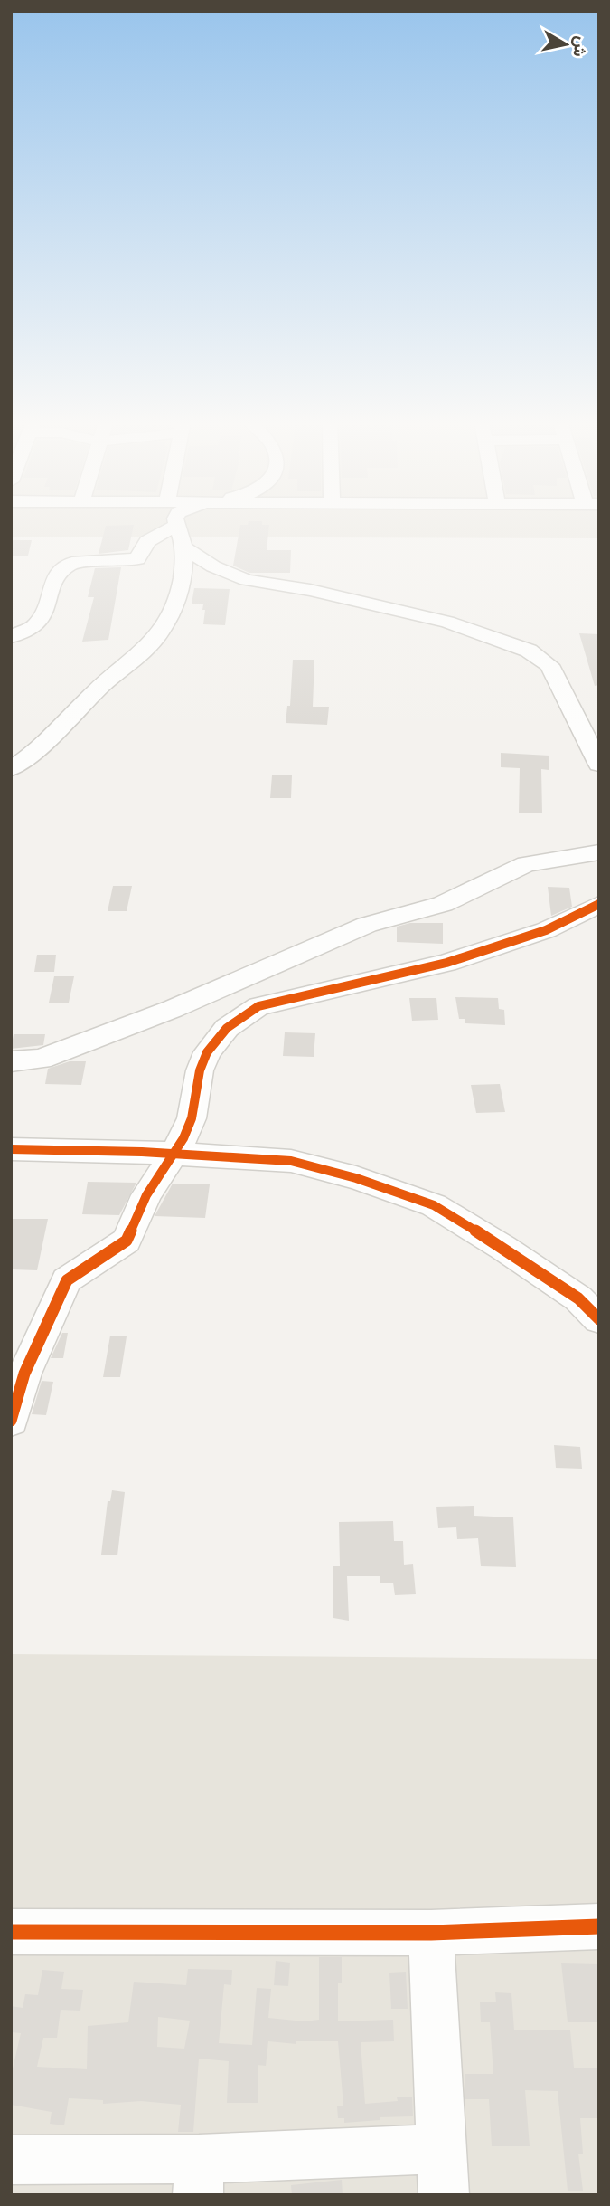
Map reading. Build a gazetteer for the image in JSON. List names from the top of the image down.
{
  "north": "right"
}
